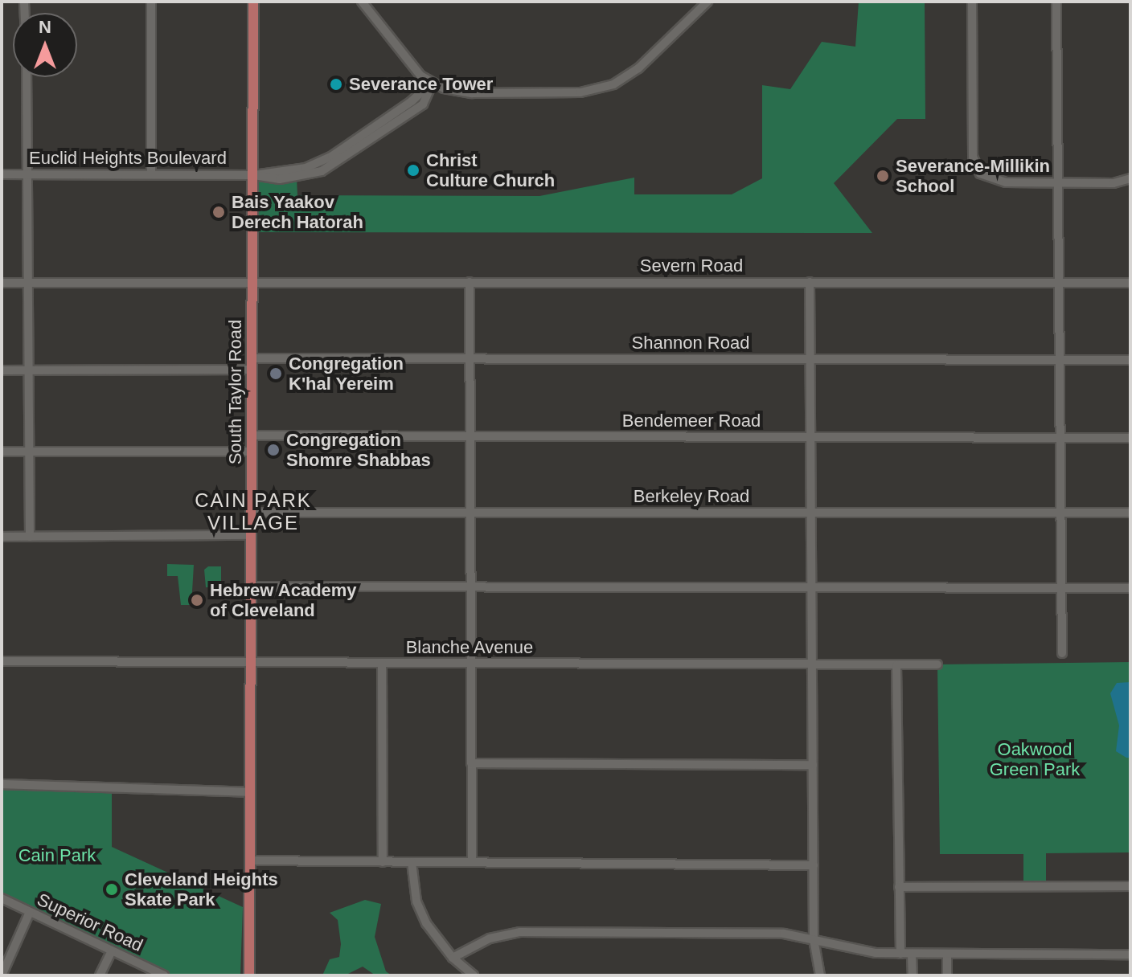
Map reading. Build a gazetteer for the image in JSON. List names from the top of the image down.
{
  "streets": {
    "main road": ["South Taylor Road"],
    "street": [
      "Euclid Heights Boulevard",
      "Severn Road",
      "Shannon Road",
      "Bendemeer Road",
      "Berkeley Road",
      "Blanche Avenue",
      "Superior Road"
    ]
  },
  "crossings": [
    ["Euclid Heights Boulevard", "South Taylor Road"],
    ["Severn Road", "South Taylor Road"],
    ["Shannon Road", "South Taylor Road"],
    ["South Taylor Road", "Bendemeer Road"],
    ["South Taylor Road", "Berkeley Road"],
    ["South Taylor Road", "Blanche Avenue"]
  ],
  "districts": ["CAIN PARK VILLAGE"],
  "parks": ["Oakwood Green Park", "Cain Park"],
  "places": [
    "Severance Tower",
    "Christ Culture Church",
    "Severance-Millikin School",
    "Bais Yaakov Derech Hatorah",
    "Congregation K'hal Yereim",
    "Congregation Shomre Shabbas",
    "Hebrew Academy of Cleveland",
    "Cleveland Heights Skate Park"
  ],
  "north": "top"
}
